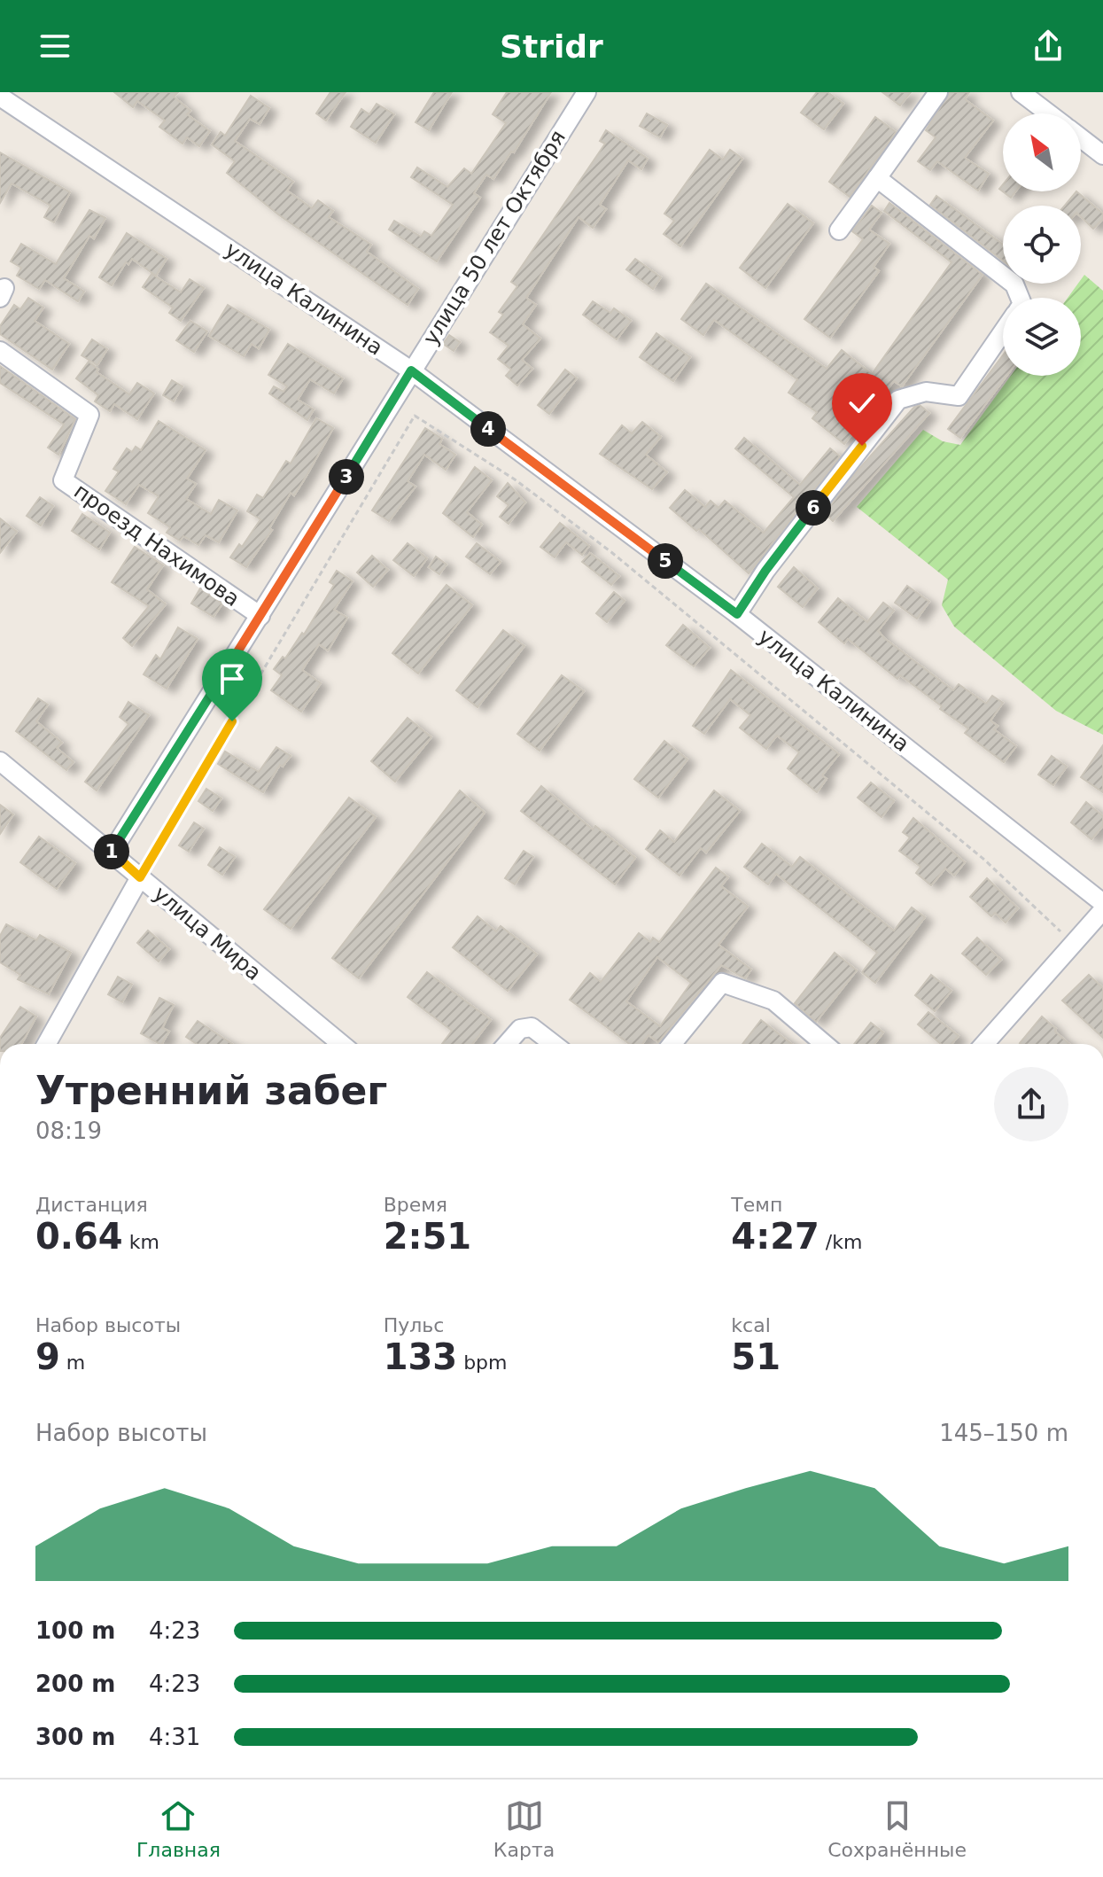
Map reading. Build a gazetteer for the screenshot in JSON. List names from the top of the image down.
{
  "streets": {
    "street": [
      "улица 50 лет Октября",
      "улица Калинина",
      "проезд Нахимова",
      "улица Мира"
    ]
  },
  "crossings": [
    ["улица 50 лет Октября", "улица Калинина"],
    ["улица 50 лет Октября", "проезд Нахимова"],
    ["улица 50 лет Октября", "улица Мира"]
  ],
  "north": "top left",
  "page": {
    "header": "Stridr",
    "pins": [
      "4",
      "3",
      "6",
      "5",
      "1"
    ],
    "heading": ["Утренний забег", "08:19"],
    "stats": [
      ["Дистанция", "0.64 km"],
      ["Время", "2:51"],
      ["Темп", "4:27 /km"],
      ["Набор высоты", "9 m"],
      ["Пульс", "133 bpm"],
      ["kcal", "51"]
    ],
    "chart": ["Набор высоты", "145–150 m"],
    "list": [
      {
        "name": "100 m",
        "note": "4:23"
      },
      {
        "name": "200 m",
        "note": "4:23"
      },
      {
        "name": "300 m",
        "note": "4:31"
      }
    ],
    "tabs": ["Главная", "Карта", "Сохранённые"]
  }
}
